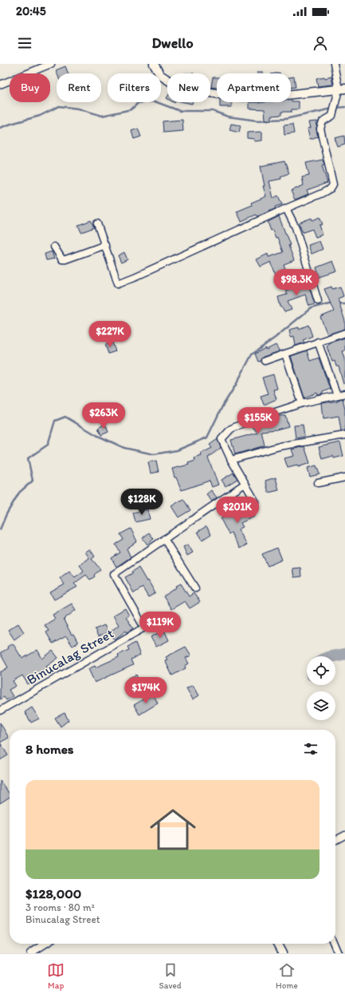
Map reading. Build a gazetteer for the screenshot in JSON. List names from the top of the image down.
{
  "streets": {
    "street": ["Binucalag Street"]
  },
  "page": {
    "status": "20:45",
    "header": "Dwello",
    "chip": [
      "Buy",
      "Rent",
      "Filters",
      "New",
      "Apartment"
    ],
    "price": [
      "$98.3K",
      "$227K",
      "$263K",
      "$155K",
      "$128K",
      "$201K",
      "$119K",
      "$174K"
    ],
    "heading": "8 homes",
    "list": [
      {
        "name": "$128,000",
        "note": "3 rooms · 80 m² · Binucalag Street"
      }
    ],
    "tabs": ["Map", "Saved", "Home"]
  }
}
